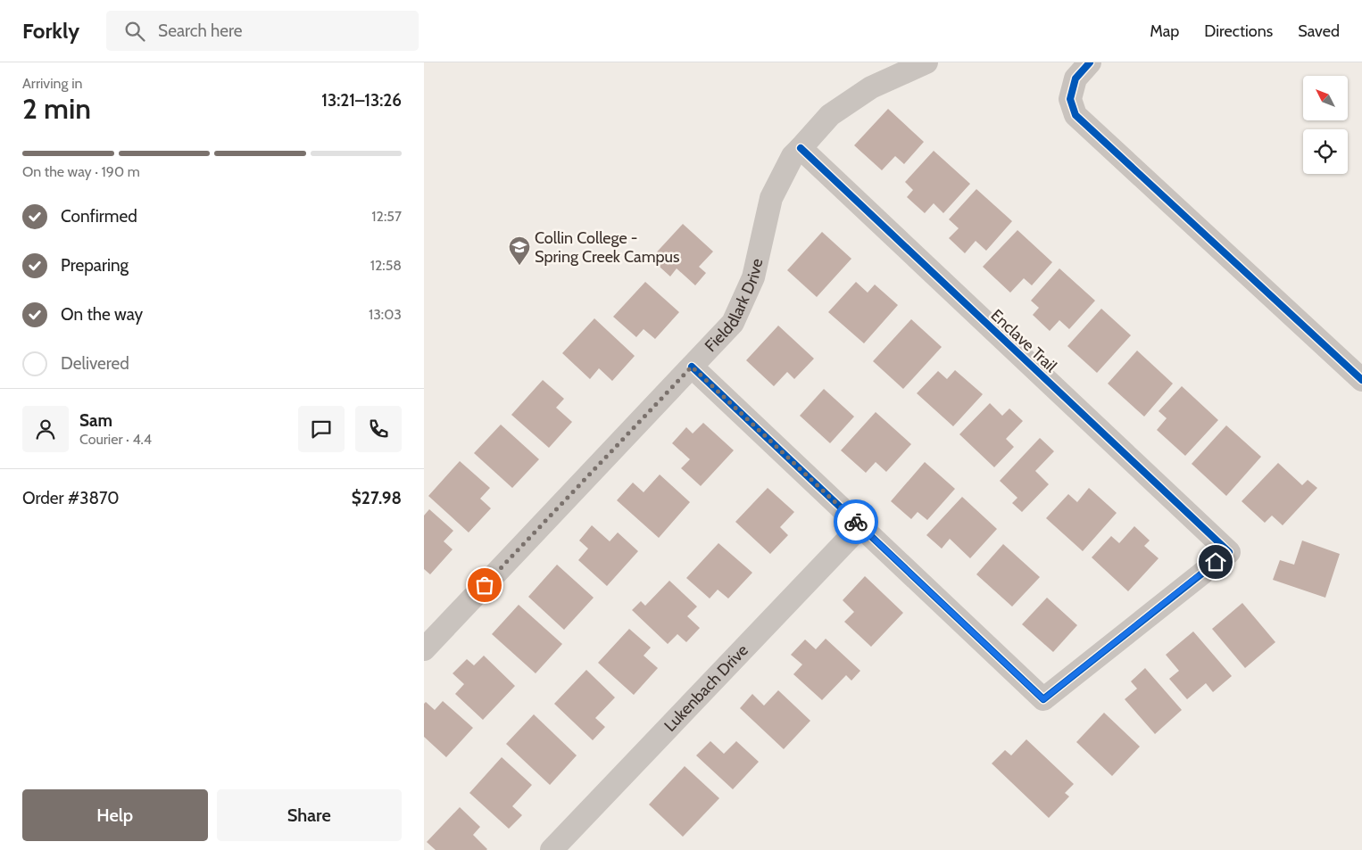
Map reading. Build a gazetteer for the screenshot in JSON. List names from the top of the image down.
{
  "streets": {
    "street": ["Fielddlark Drive", "Enclave Trail", "Lukenbach Drive"]
  },
  "crossings": [
    ["Fielddlark Drive", "Enclave Trail"],
    ["Enclave Trail", "Lukenbach Drive"]
  ],
  "places": {
    "school or university": ["Collin College - Spring Creek Campus"]
  },
  "north": "top left",
  "page": {
    "header": "Forkly",
    "search": "Search here",
    "nav": ["Map", "Directions", "Saved"],
    "heading": ["2 min", "Arriving in", "13:21–13:26"],
    "panel": [
      "Sam",
      "Courier · 4.4",
      "Order #3870",
      "$27.98"
    ],
    "bar": "On the way · 190 m",
    "list": [
      ["Confirmed", "12:57"],
      ["Preparing", "12:58"],
      ["On the way", "13:03"],
      "Delivered"
    ],
    "buttons": ["Help", "Share"]
  }
}
